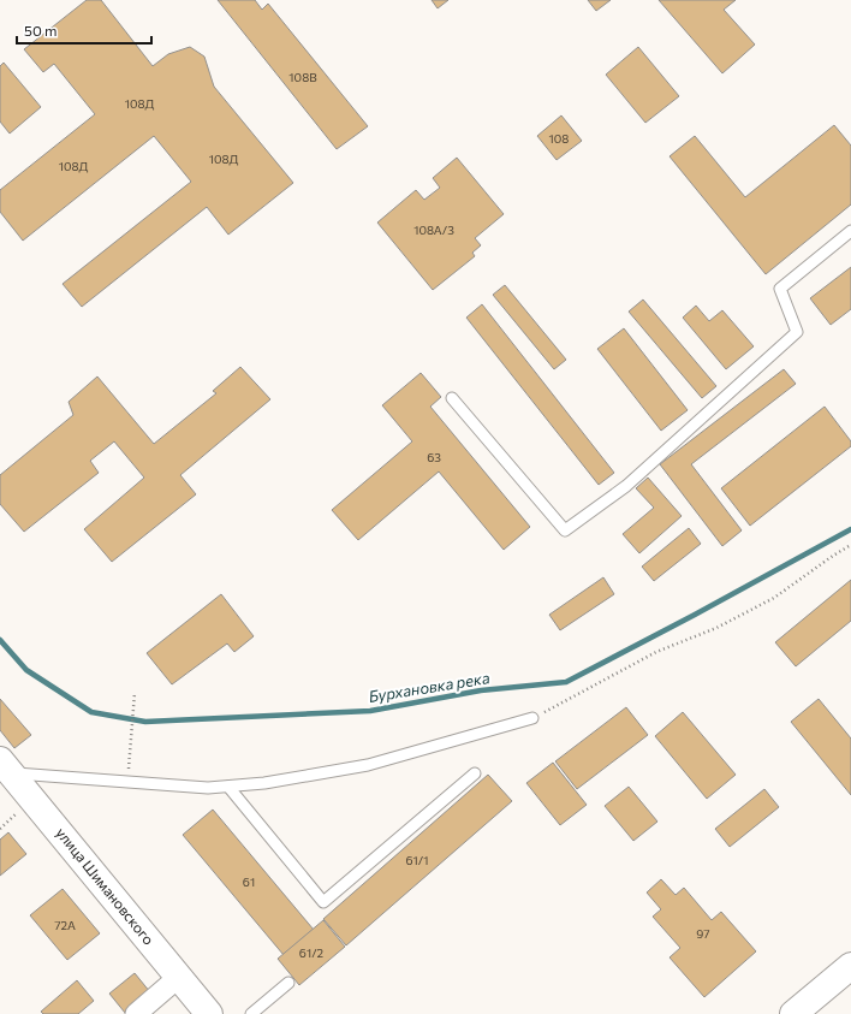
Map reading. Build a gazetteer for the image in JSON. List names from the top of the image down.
{
  "streets": {
    "street": ["улица Шимановского"]
  },
  "water": ["Бурхановка река"],
  "house_numbers": [
    "108В",
    "108Д",
    "108",
    "108Д",
    "108Д",
    "108А/3",
    "63",
    "61/1",
    "61",
    "72А",
    "97",
    "61/2"
  ],
  "scale_bar": "50 m"
}
